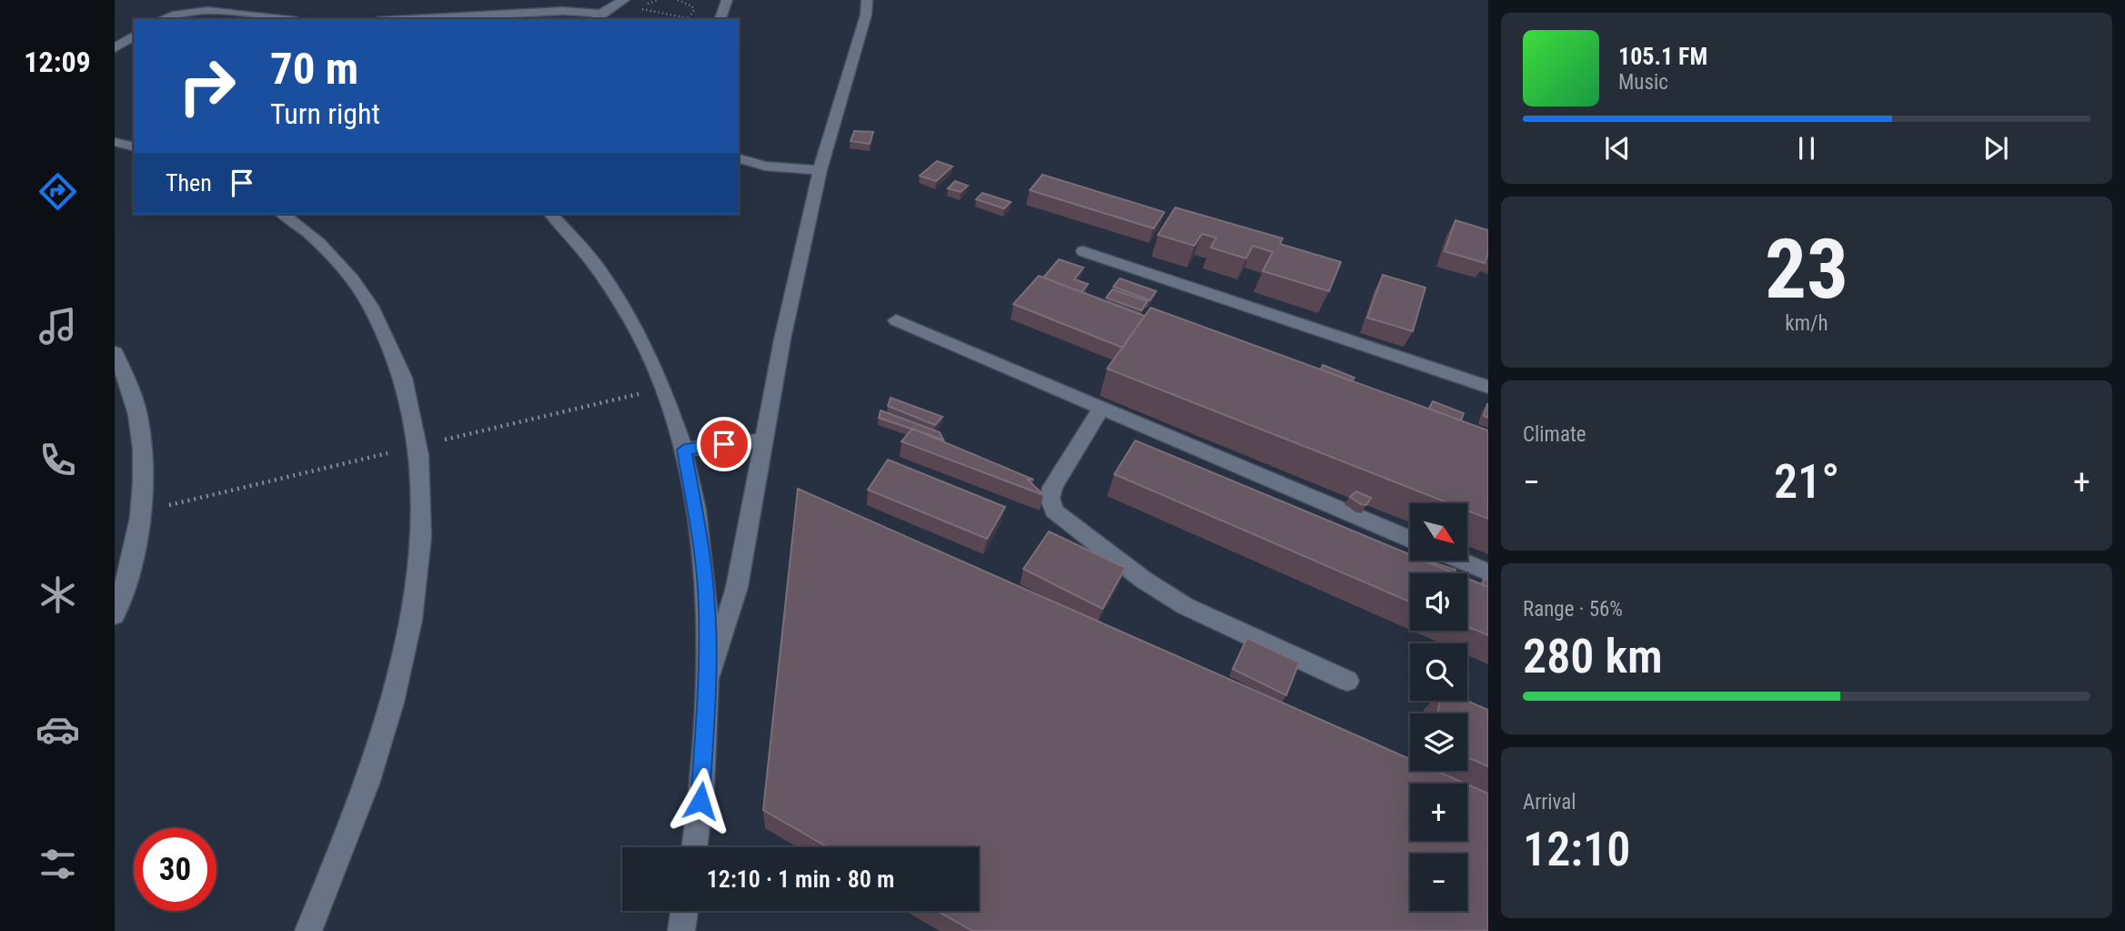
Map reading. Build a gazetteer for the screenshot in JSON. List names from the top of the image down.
{
  "north": "bottom right",
  "page": {
    "tabs": "12:09",
    "turn": ["70 m", "Turn right"],
    "song": ["105.1 FM", "Music"],
    "then": "Then",
    "tile": [
      ["23", "km/h"],
      "Climate",
      ["Range · 56%", "280 km"],
      ["Arrival", "12:10"]
    ],
    "heat": ["−", "21°", "+"],
    "map_buttons": ["+", "−"],
    "limit": "30",
    "trip": "12:10 · 1 min · 80 m"
  }
}
